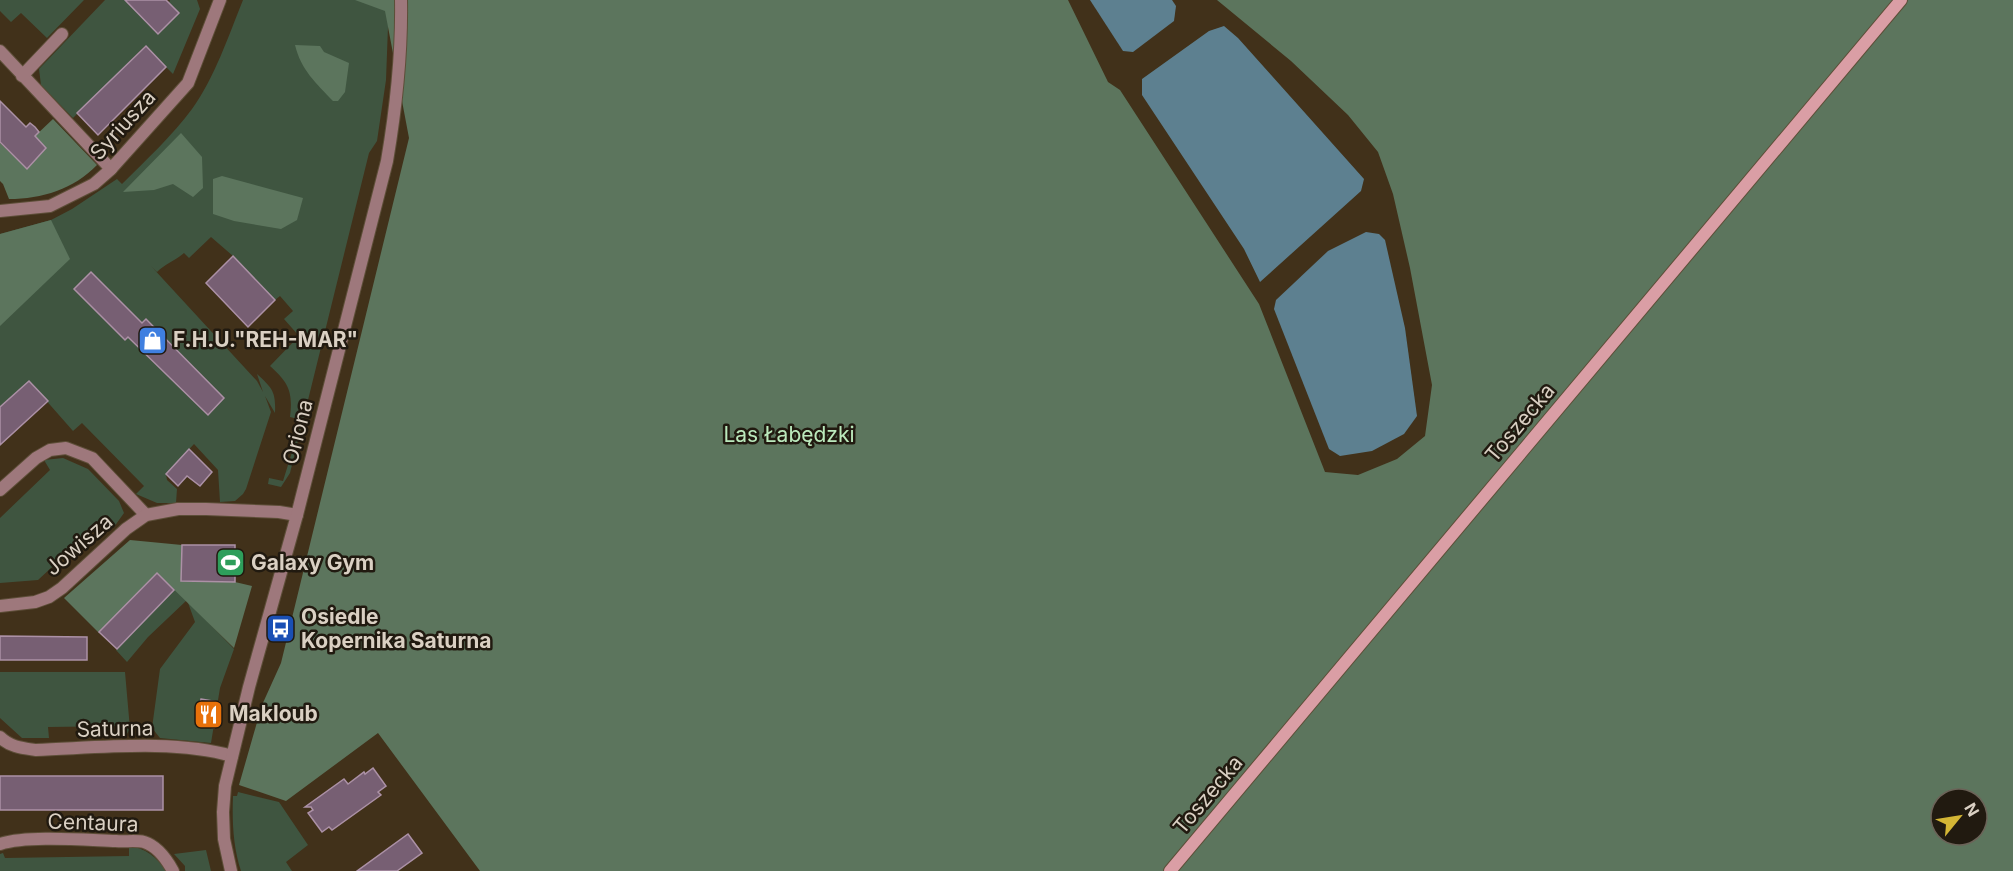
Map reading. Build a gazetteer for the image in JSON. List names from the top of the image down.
{
  "streets": {
    "main road": ["Toszecka"],
    "street": [
      "Syriusza",
      "Oriona",
      "Jowisza",
      "Saturna",
      "Centaura"
    ]
  },
  "crossings": [
    ["Oriona", "Jowisza"],
    ["Oriona", "Saturna"]
  ],
  "parks": ["Las Łabędzki"],
  "places": {
    "shop": ["F.H.U.\"REH-MAR\""],
    "sports": ["Galaxy Gym"],
    "bus stop": ["Osiedle Kopernika Saturna"],
    "restaurant": ["Makloub"]
  },
  "north": "top right"
}
